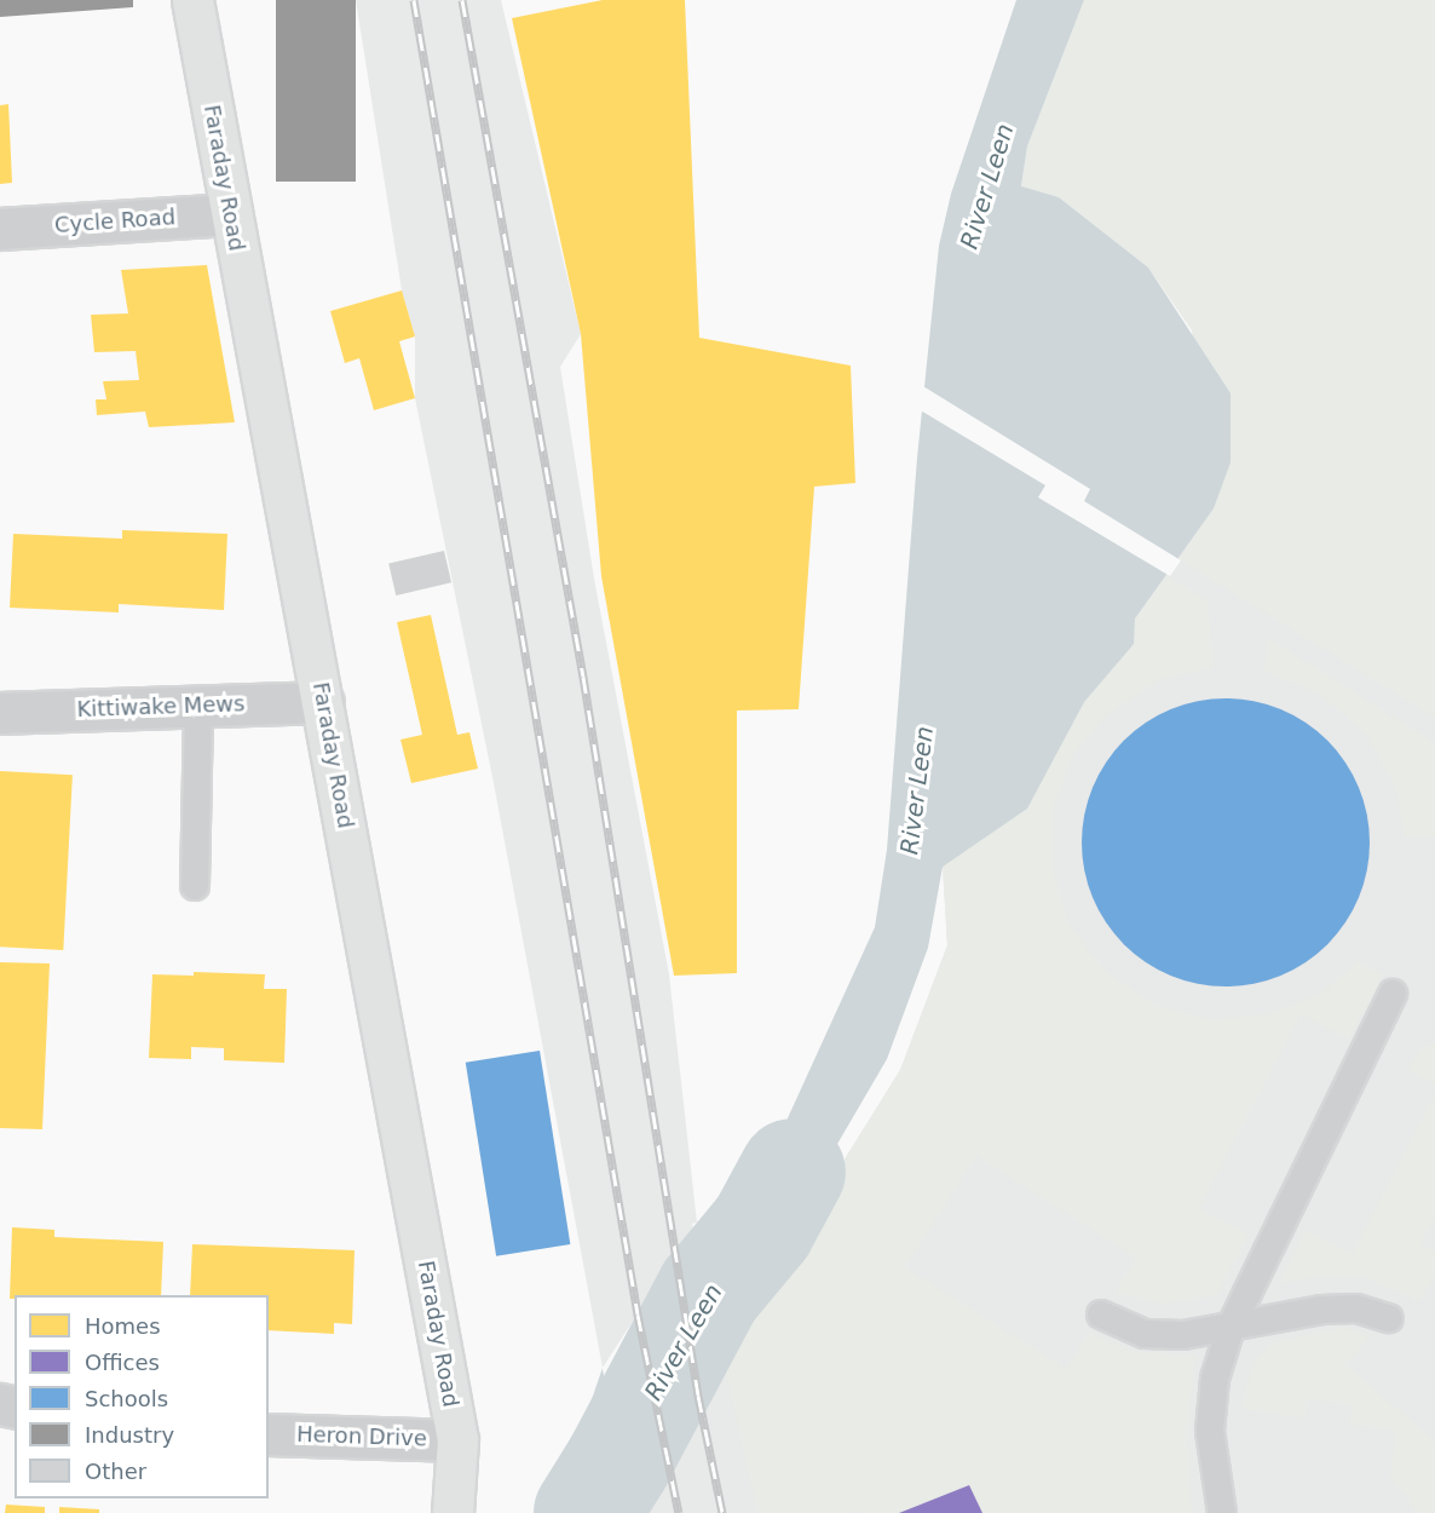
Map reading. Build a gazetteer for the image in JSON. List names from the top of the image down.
{
  "streets": {
    "street": [
      "Faraday Road",
      "Cycle Road",
      "Kittiwake Mews",
      "Heron Drive"
    ]
  },
  "crossings": [
    ["Faraday Road", "Cycle Road"],
    ["Faraday Road", "Kittiwake Mews"],
    ["Faraday Road", "Heron Drive"]
  ],
  "water": ["River Leen"],
  "legend": [
    "Homes",
    "Offices",
    "Schools",
    "Industry",
    "Other"
  ]
}
